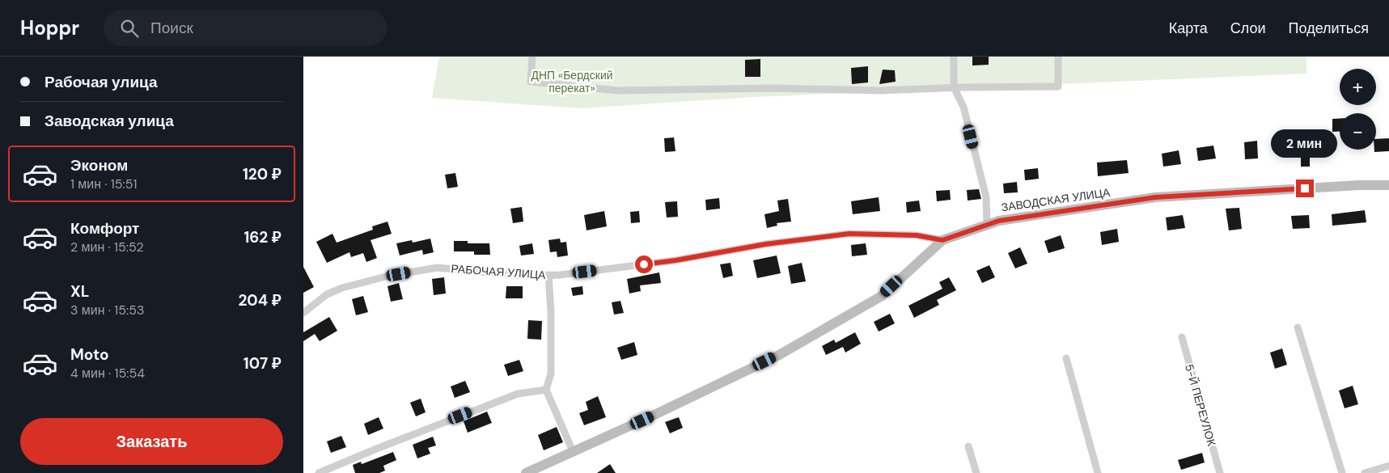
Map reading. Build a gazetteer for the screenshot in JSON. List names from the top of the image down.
{
  "streets": {
    "street": ["ЗАВОДСКАЯ УЛИЦА", "РАБОЧАЯ УЛИЦА", "5-Й ПЕРЕУЛОК"]
  },
  "crossings": [
    ["ЗАВОДСКАЯ УЛИЦА", "РАБОЧАЯ УЛИЦА"]
  ],
  "parks": ["ДНП «Бердский перекат»"],
  "page": {
    "header": "Hoppr",
    "search": "Поиск",
    "nav": ["Карта", "Слои", "Поделиться"],
    "banner": ["Рабочая улица", "Заводская улица"],
    "map_buttons": ["+", "−"],
    "bubble": "2 мин",
    "list": [
      {
        "name": "Эконом",
        "note": "1 мин · 15:51",
        "value": "120 ₽"
      },
      {
        "name": "Комфорт",
        "note": "2 мин · 15:52",
        "value": "162 ₽"
      },
      {
        "name": "XL",
        "note": "3 мин · 15:53",
        "value": "204 ₽"
      },
      {
        "name": "Moto",
        "note": "4 мин · 15:54",
        "value": "107 ₽"
      }
    ],
    "buttons": "Заказать"
  }
}
